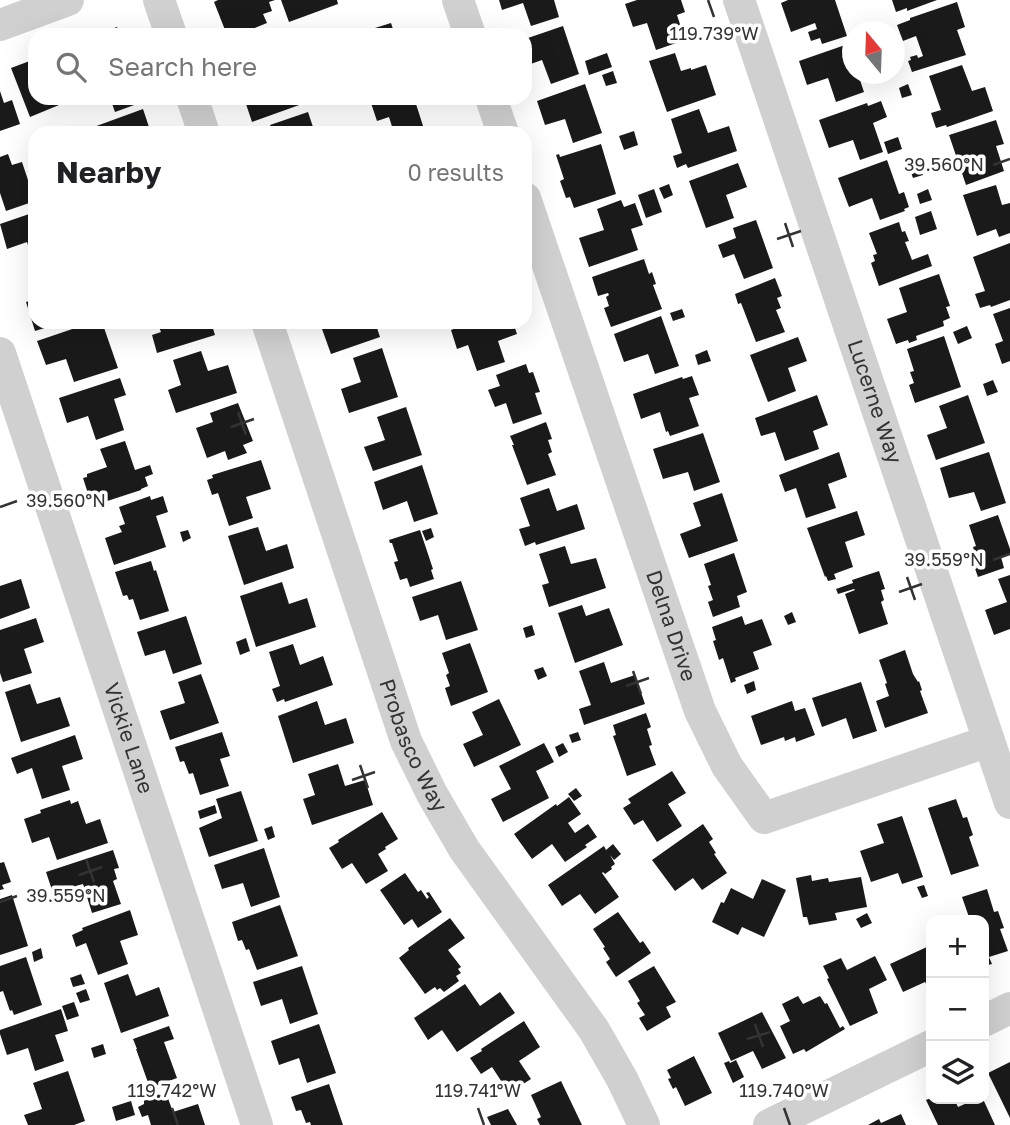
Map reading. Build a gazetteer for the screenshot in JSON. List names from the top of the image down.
{
  "streets": {
    "street": [
      "Lucerne Way",
      "Delna Drive",
      "Vickie Lane",
      "Probasco Way"
    ]
  },
  "crossings": [
    ["Lucerne Way", "Delna Drive"]
  ],
  "north": "top",
  "page": {
    "search": "Search here",
    "heading": ["Nearby", "0 results"],
    "map_buttons": ["+", "−"]
  },
  "coordinates": [
    "119.739°W",
    "39.560°N",
    "39.559°N",
    "119.742°W",
    "119.741°W",
    "119.740°W"
  ]
}
